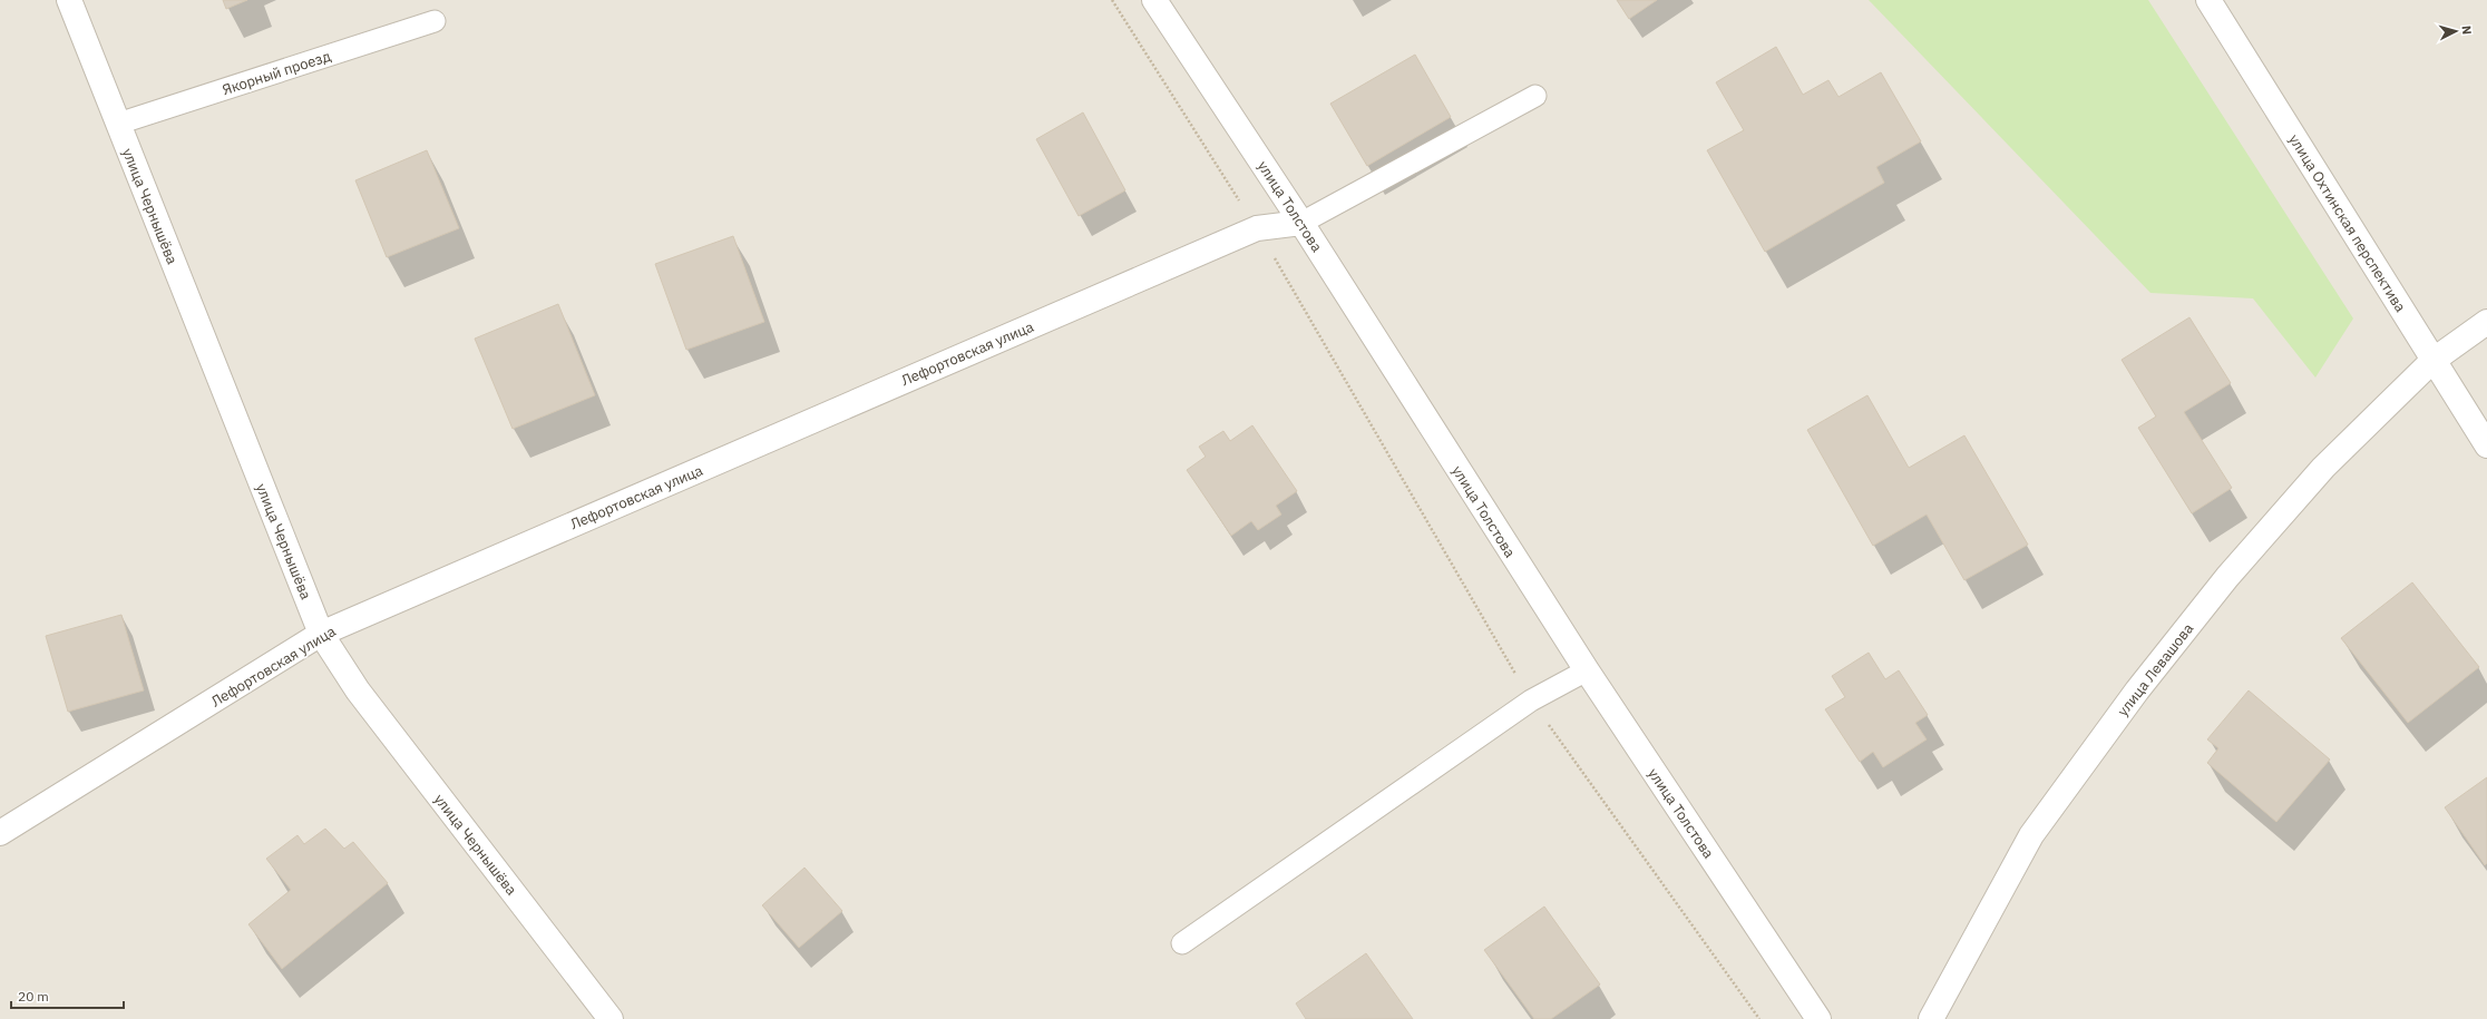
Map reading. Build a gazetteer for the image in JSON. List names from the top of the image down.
{
  "streets": {
    "street": [
      "улица Чернышёва",
      "улица Толстова",
      "улица Охтинская перспектива",
      "Лефортовская улица",
      "улица Левашова"
    ],
    "lane": ["Якорный проезд"]
  },
  "crossings": [
    ["Якорный проезд", "улица Чернышёва"],
    ["улица Чернышёва", "Лефортовская улица"],
    ["улица Толстова", "Лефортовская улица"],
    ["улица Охтинская перспектива", "улица Левашова"]
  ],
  "scale_bar": "20 m",
  "north": "right"
}
